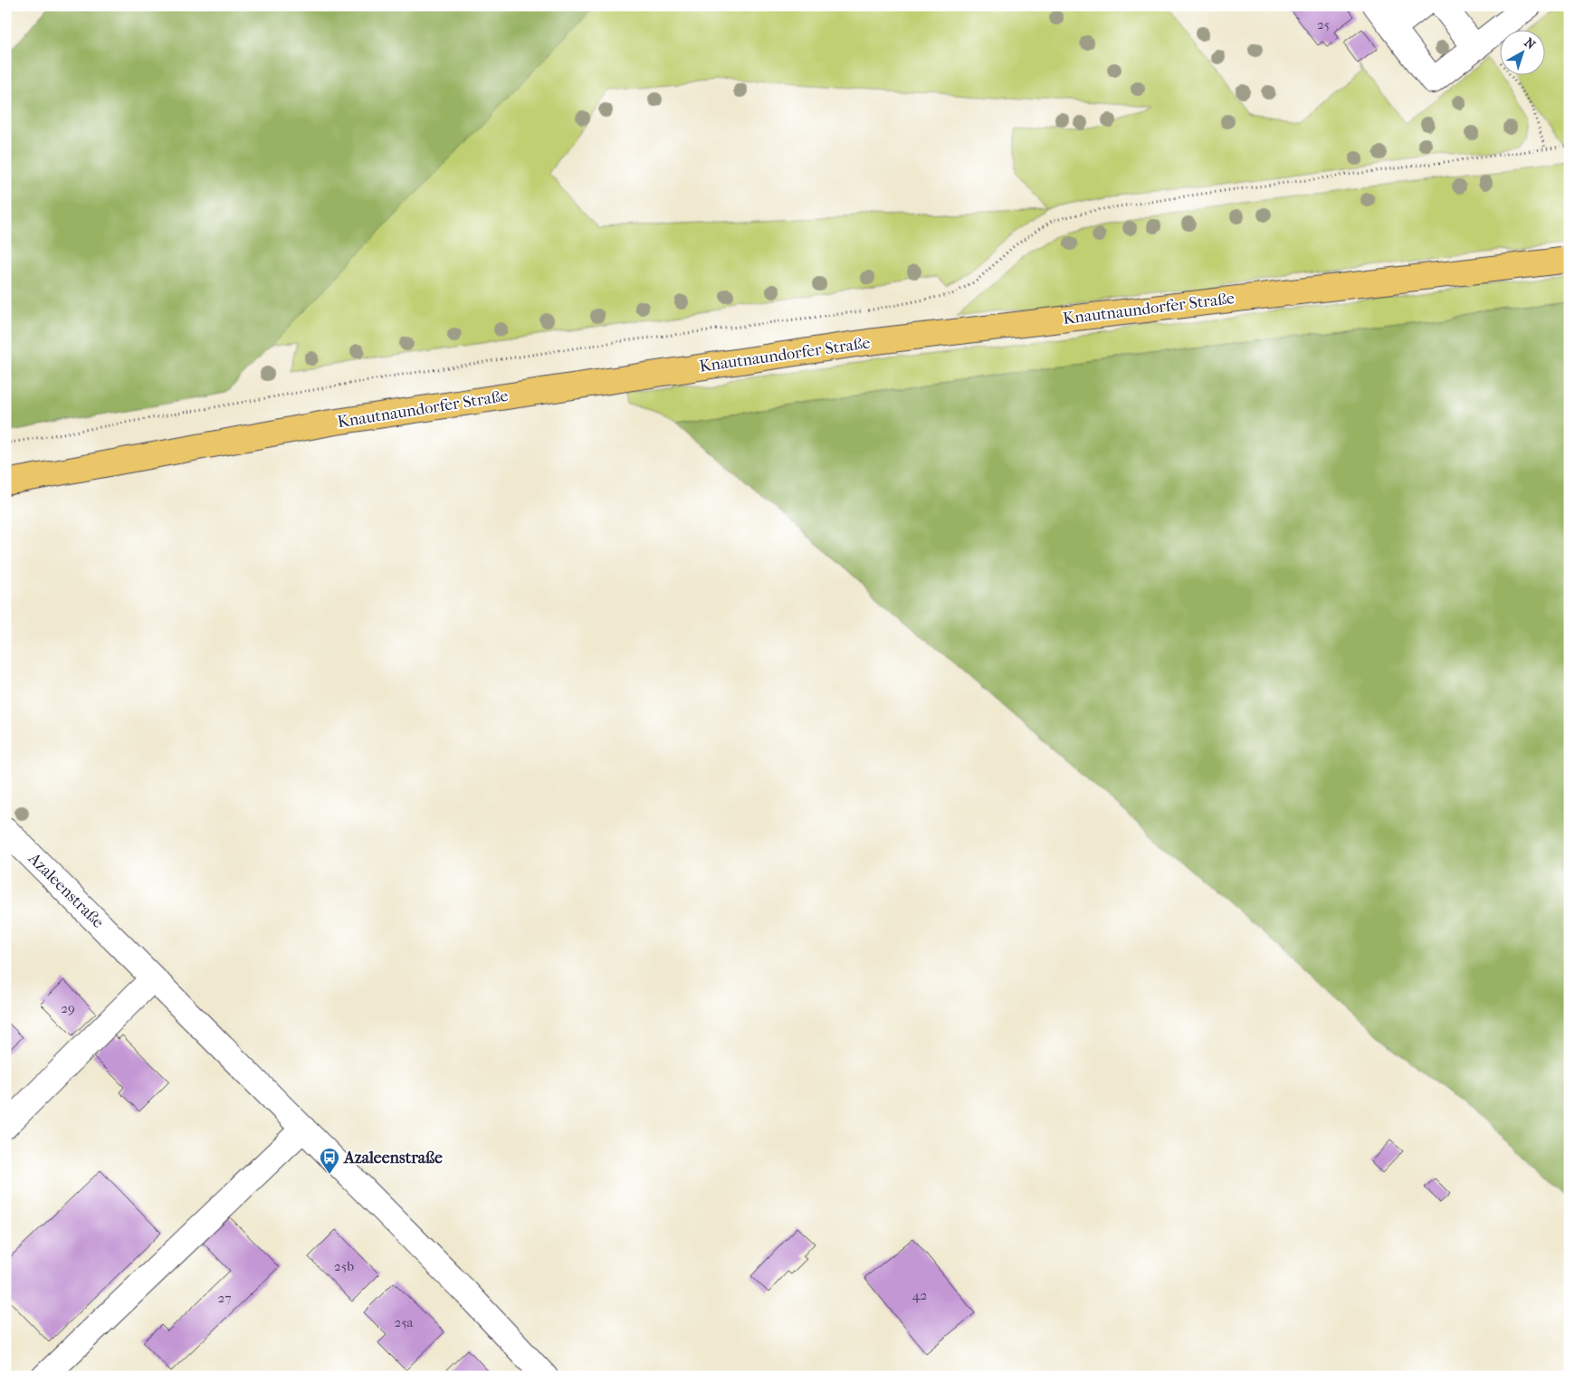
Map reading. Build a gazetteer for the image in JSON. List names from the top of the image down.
{
  "streets": {
    "main road": ["Knautnaundorfer Straße"],
    "street": ["Azaleenstraße"]
  },
  "places": {
    "bus stop": ["Azaleenstraße"]
  },
  "house_numbers": [
    "25",
    "29",
    "25b",
    "42",
    "27",
    "25a"
  ],
  "north": "top right"
}
